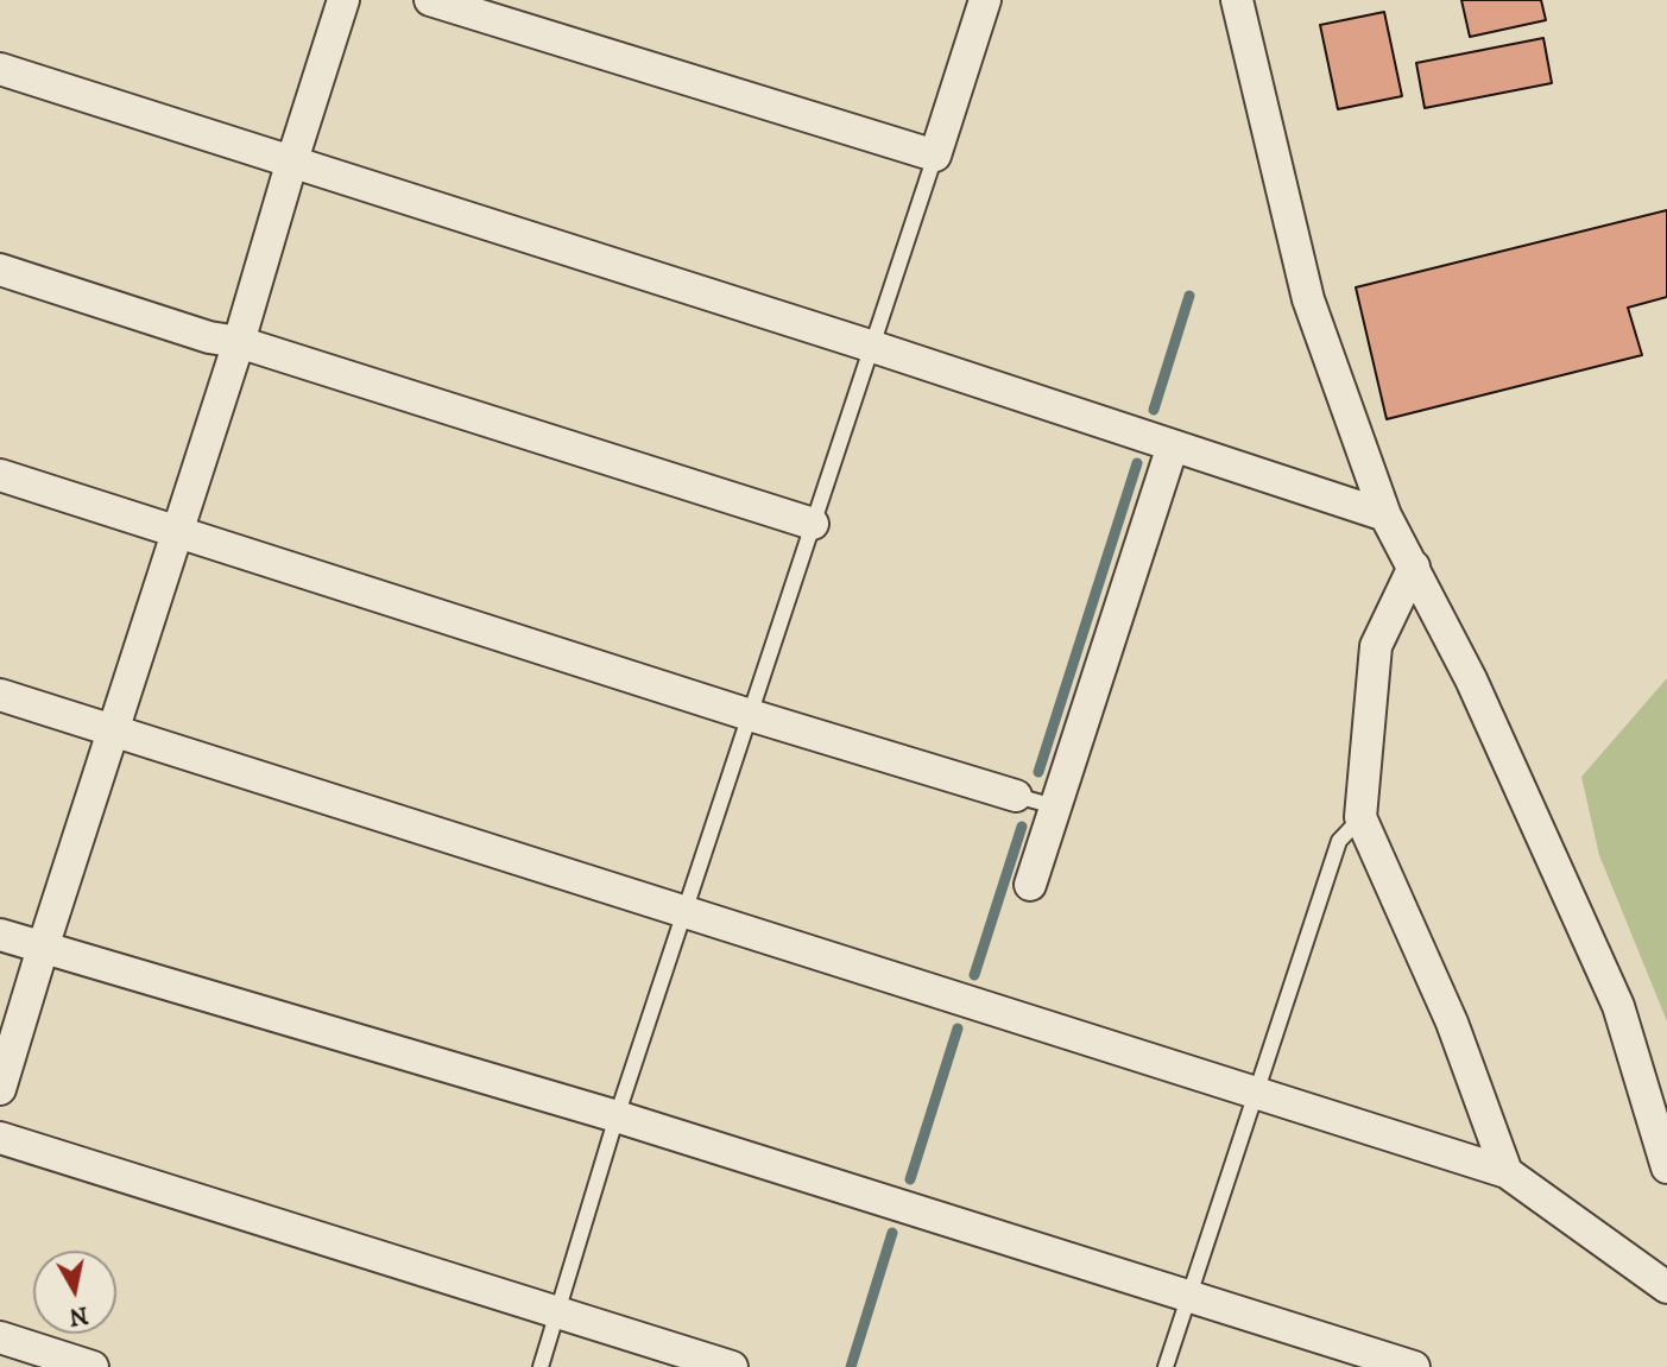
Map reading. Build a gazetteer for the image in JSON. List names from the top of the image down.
{
  "north": "bottom"
}
